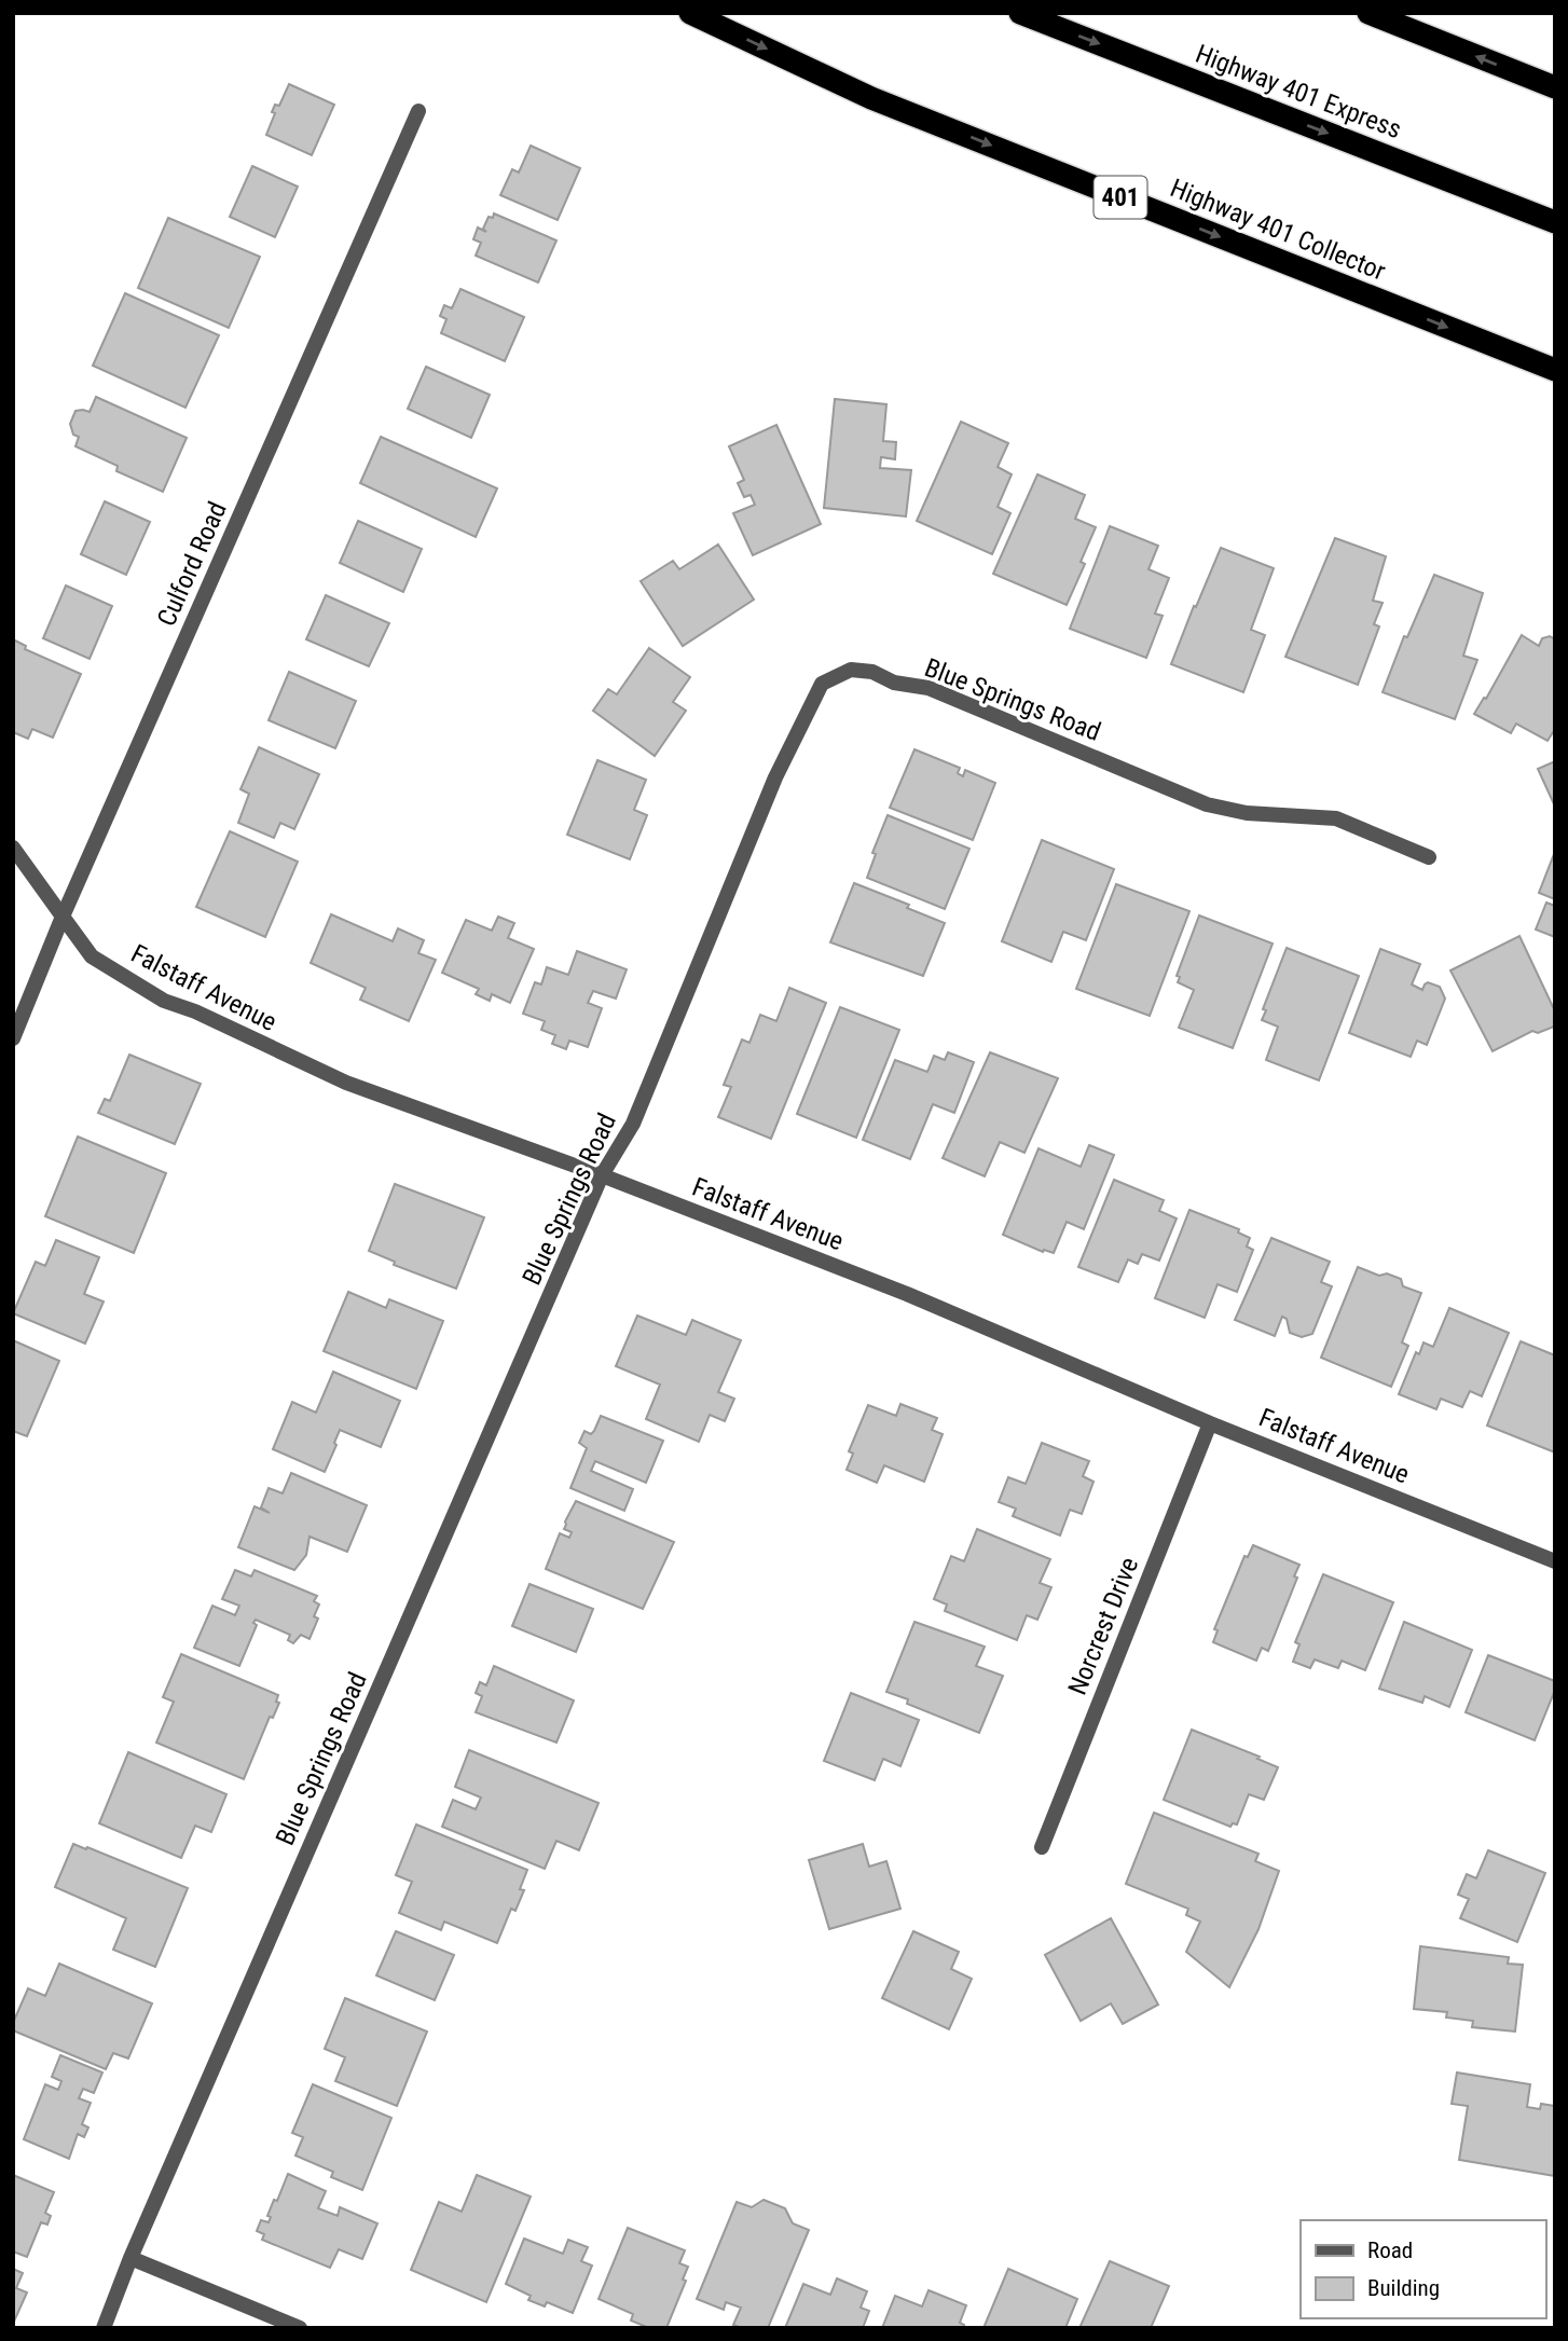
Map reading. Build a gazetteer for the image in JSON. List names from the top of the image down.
{
  "streets": {
    "highway": ["Highway 401 Express", "401", "Highway 401 Collector"],
    "street": [
      "Culford Road",
      "Blue Springs Road",
      "Falstaff Avenue",
      "Norcrest Drive"
    ]
  },
  "crossings": [
    ["Culford Road", "Falstaff Avenue"],
    ["Blue Springs Road", "Falstaff Avenue"],
    ["Falstaff Avenue", "Norcrest Drive"]
  ],
  "one_way": ["Highway 401 Collector"],
  "legend": ["Road", "Building"]
}
